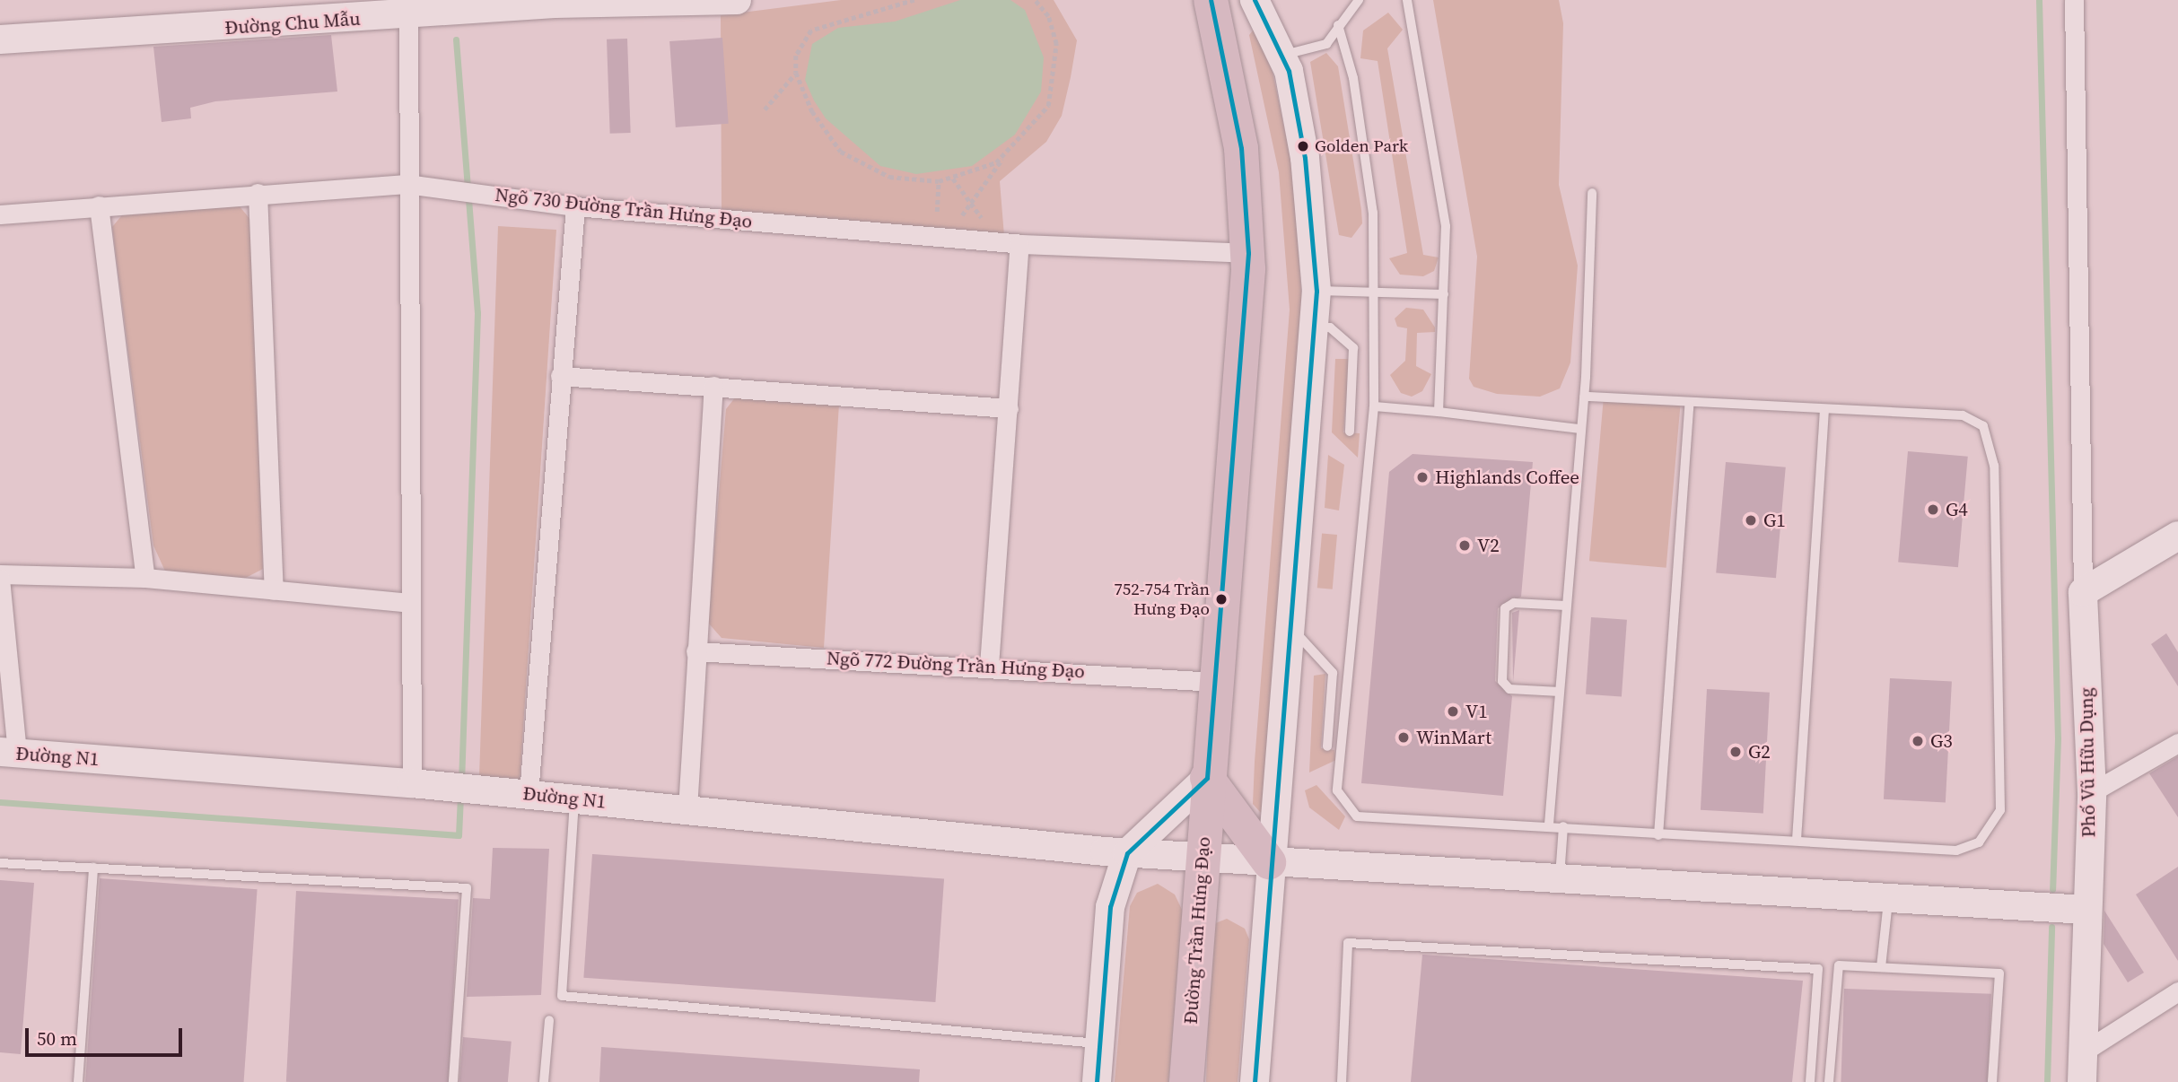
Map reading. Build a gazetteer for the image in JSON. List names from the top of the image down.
{
  "streets": {
    "highway": ["Đường Trần Hưng Đạo"],
    "street": [
      "Đường Chu Mẫu",
      "Ngõ 730 Đường Trần Hưng Đạo",
      "Ngõ 772 Đường Trần Hưng Đạo",
      "Đường N1",
      "Phố Vũ Hữu Dụng"
    ]
  },
  "crossings": [
    ["Ngõ 730 Đường Trần Hưng Đạo", "Đường Trần Hưng Đạo"],
    ["Ngõ 772 Đường Trần Hưng Đạo", "Đường Trần Hưng Đạo"],
    ["Đường N1", "Phố Vũ Hữu Dụng"],
    ["Đường N1", "Đường Trần Hưng Đạo"]
  ],
  "places": [
    "Golden Park",
    "Highlands Coffee",
    "G4",
    "G1",
    "V2",
    "752-754 Trần Hưng Đạo",
    "V1",
    "WinMart",
    "G3",
    "G2"
  ],
  "scale_bar": "50 m"
}
